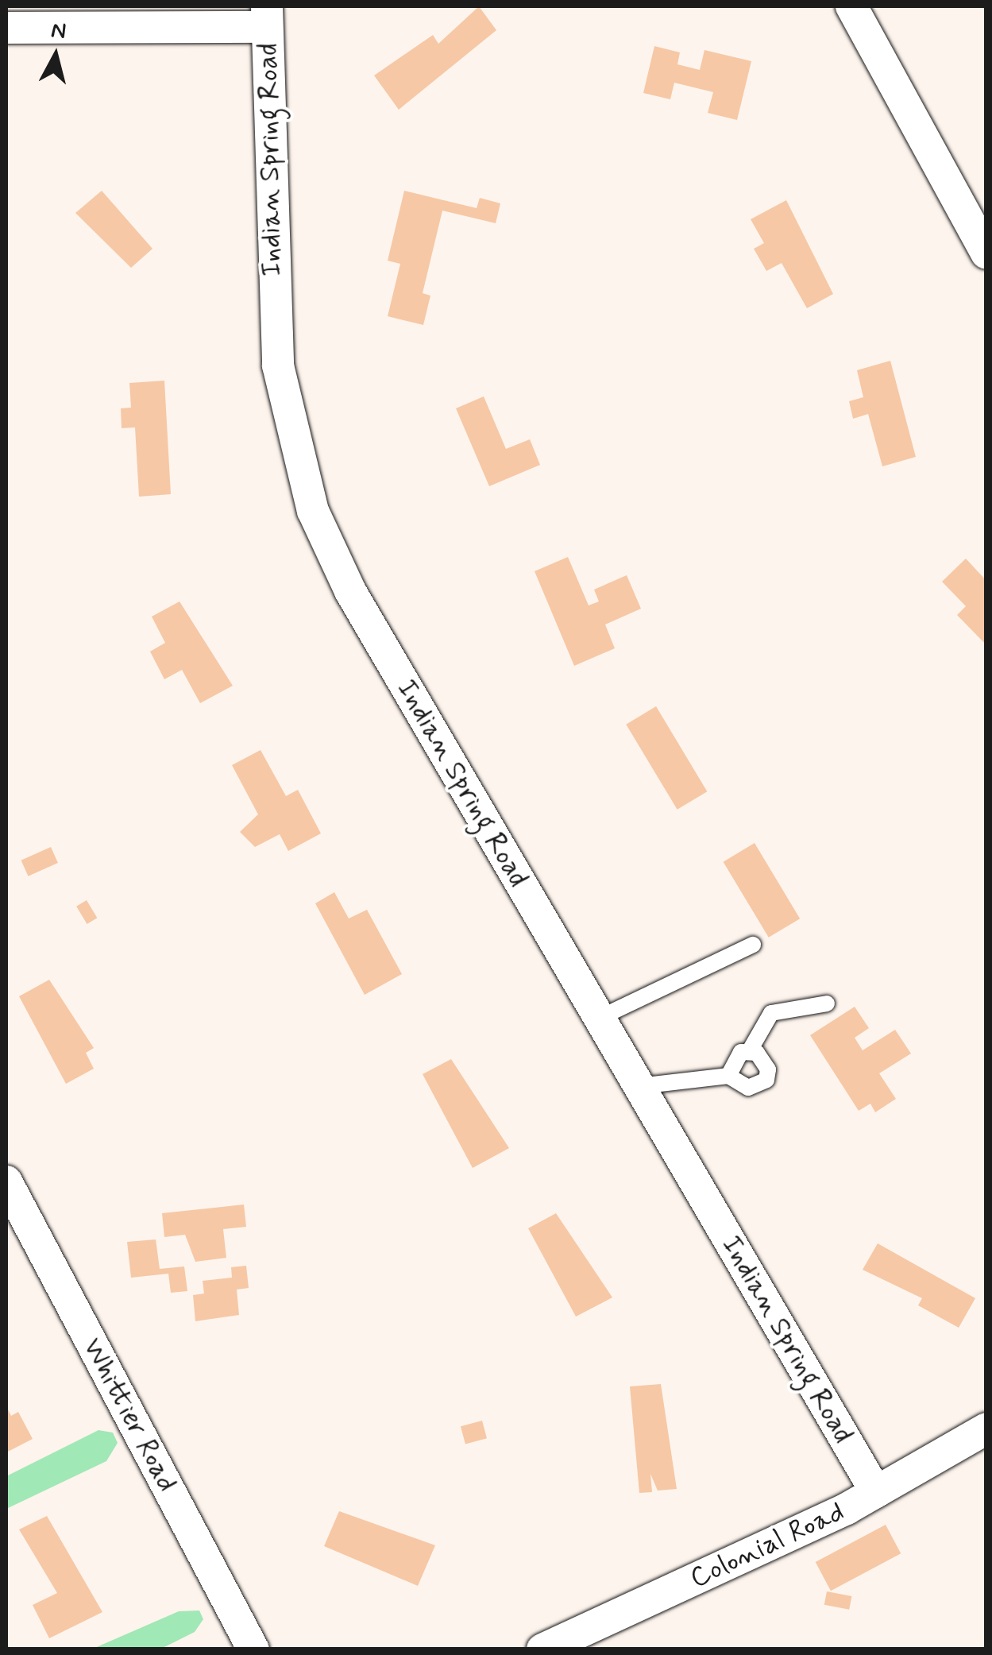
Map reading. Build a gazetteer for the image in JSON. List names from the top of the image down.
{
  "streets": {
    "street": ["Indian Spring Road", "Whittier Road", "Colonial Road"]
  },
  "crossings": [
    ["Indian Spring Road", "Colonial Road"]
  ],
  "north": "top"
}
